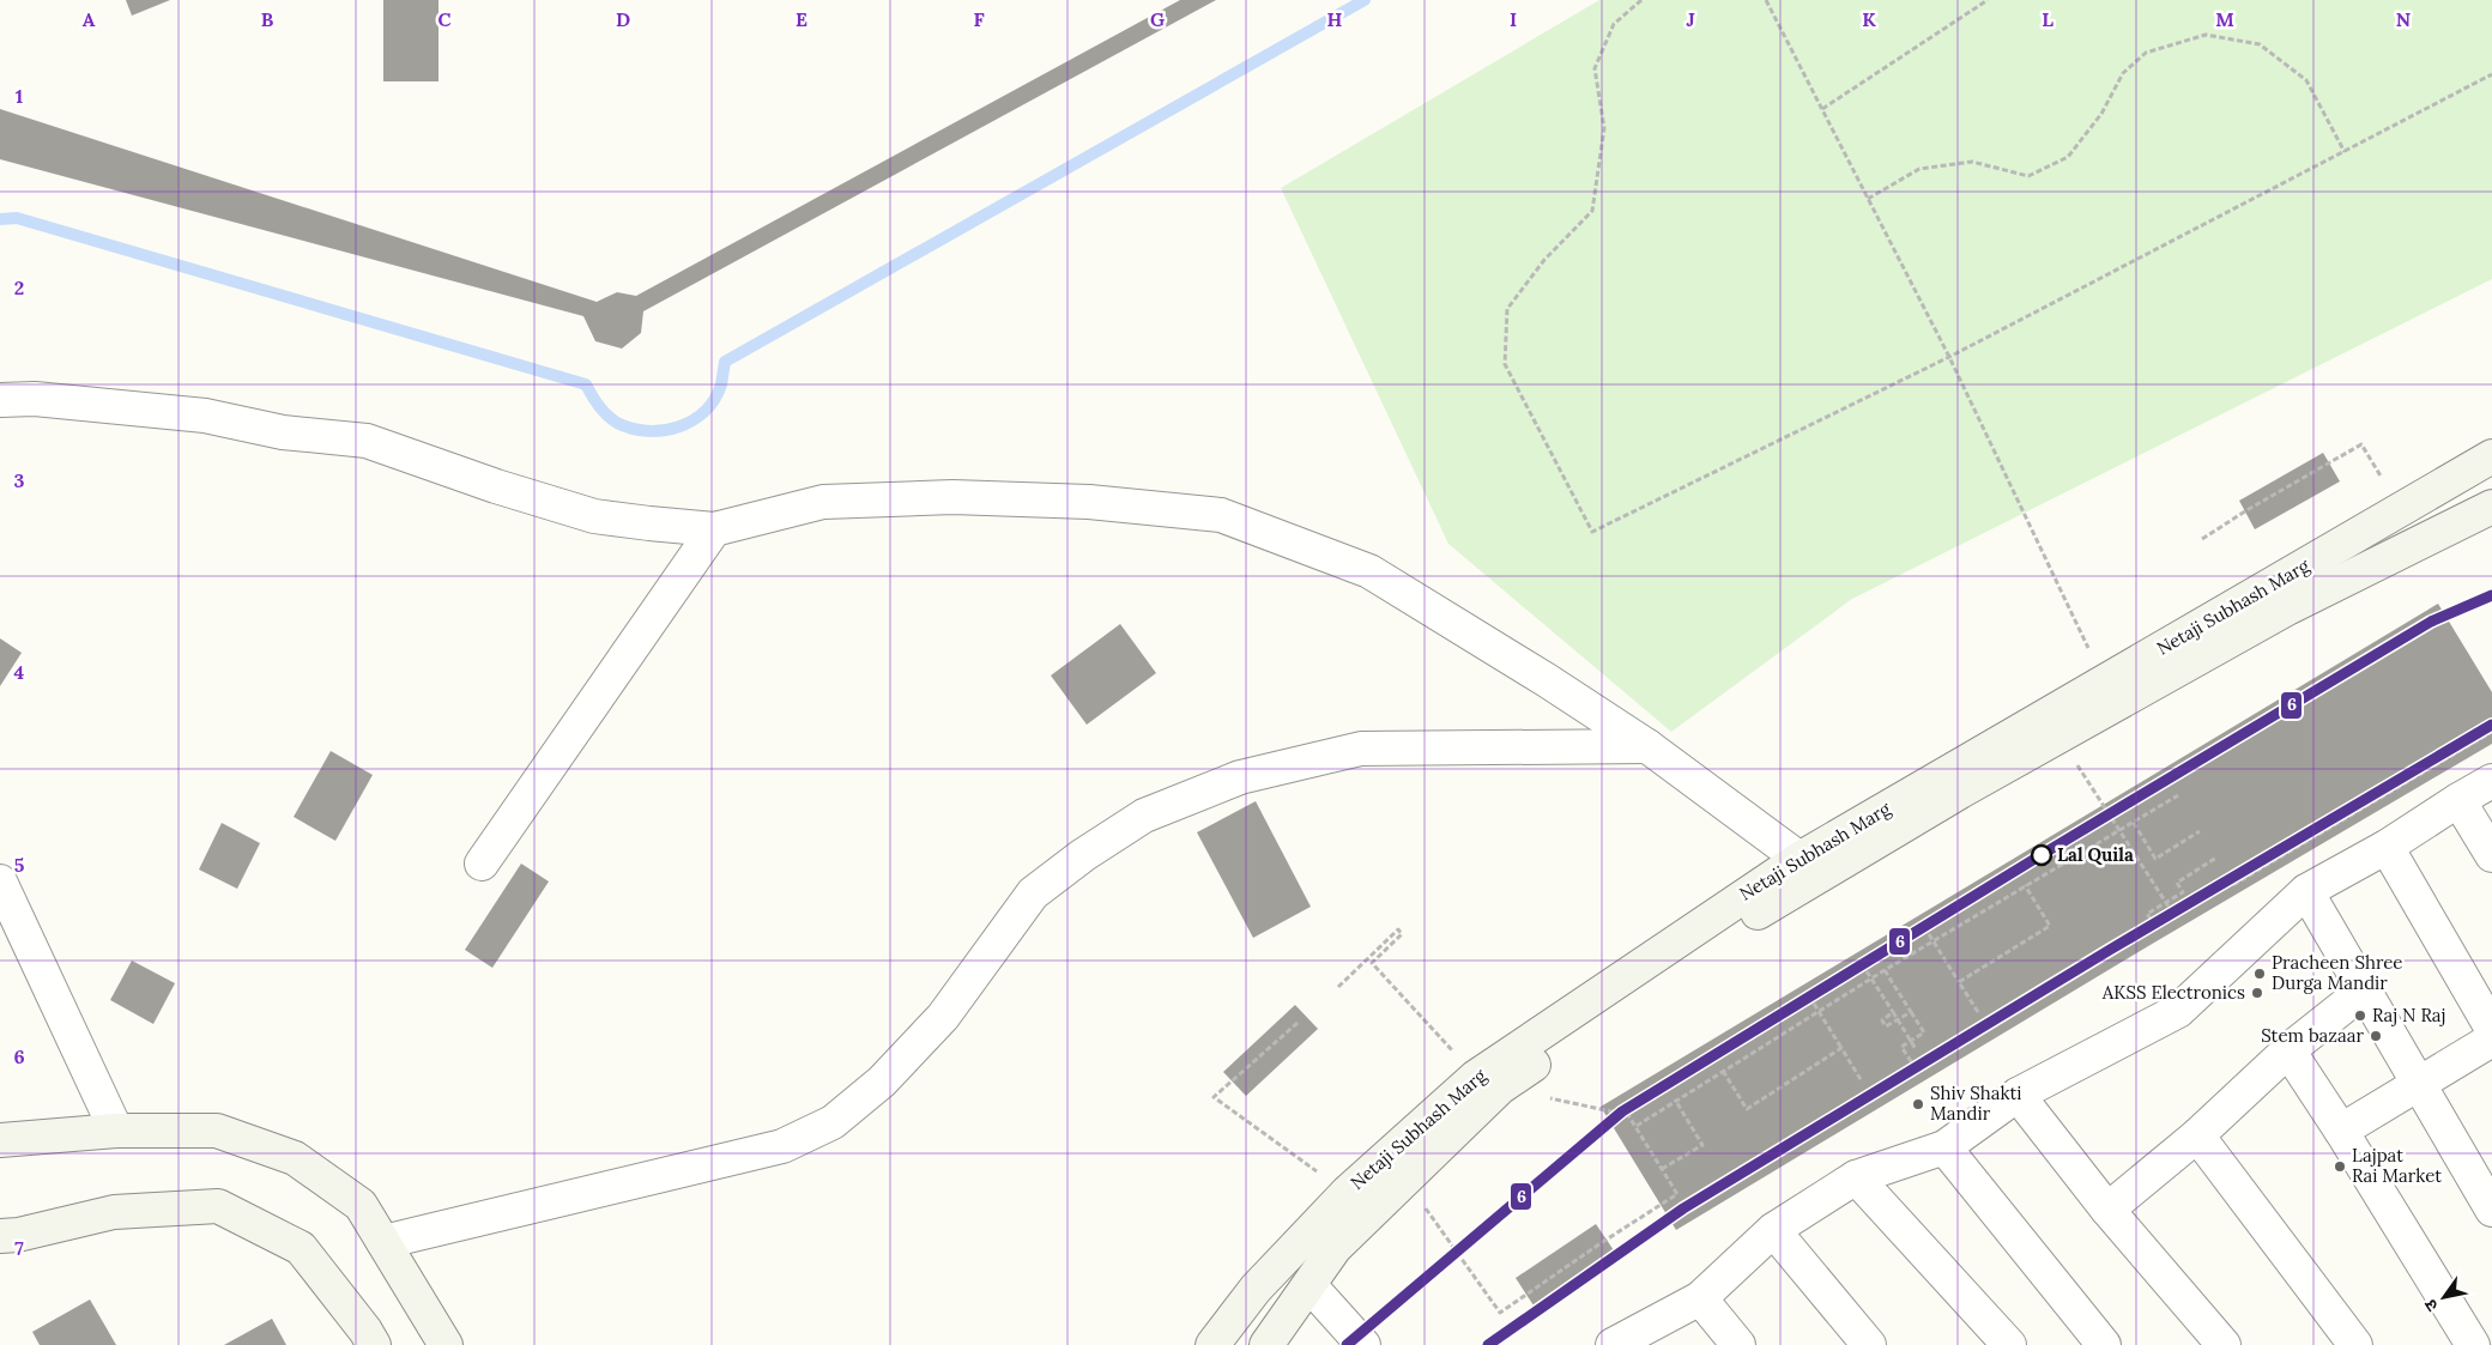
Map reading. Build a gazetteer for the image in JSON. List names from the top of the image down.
{
  "streets": {
    "main road": ["Netaji Subhash Marg"]
  },
  "places": [
    "Lal Quila",
    "Pracheen Shree Durga Mandir",
    "AKSS Electronics",
    "Raj N Raj",
    "Stem bazaar",
    "Shiv Shakti Mandir",
    "Lajpat Rai Market"
  ],
  "lines": ["transit line 6"],
  "north": "bottom left",
  "grid": {
    "columns": [
      "A",
      "B",
      "C",
      "D",
      "E",
      "F",
      "G",
      "H",
      "I",
      "J",
      "K",
      "L",
      "M",
      "N"
    ],
    "rows": [
      "1",
      "2",
      "3",
      "4",
      "5",
      "6",
      "7"
    ]
  }
}
